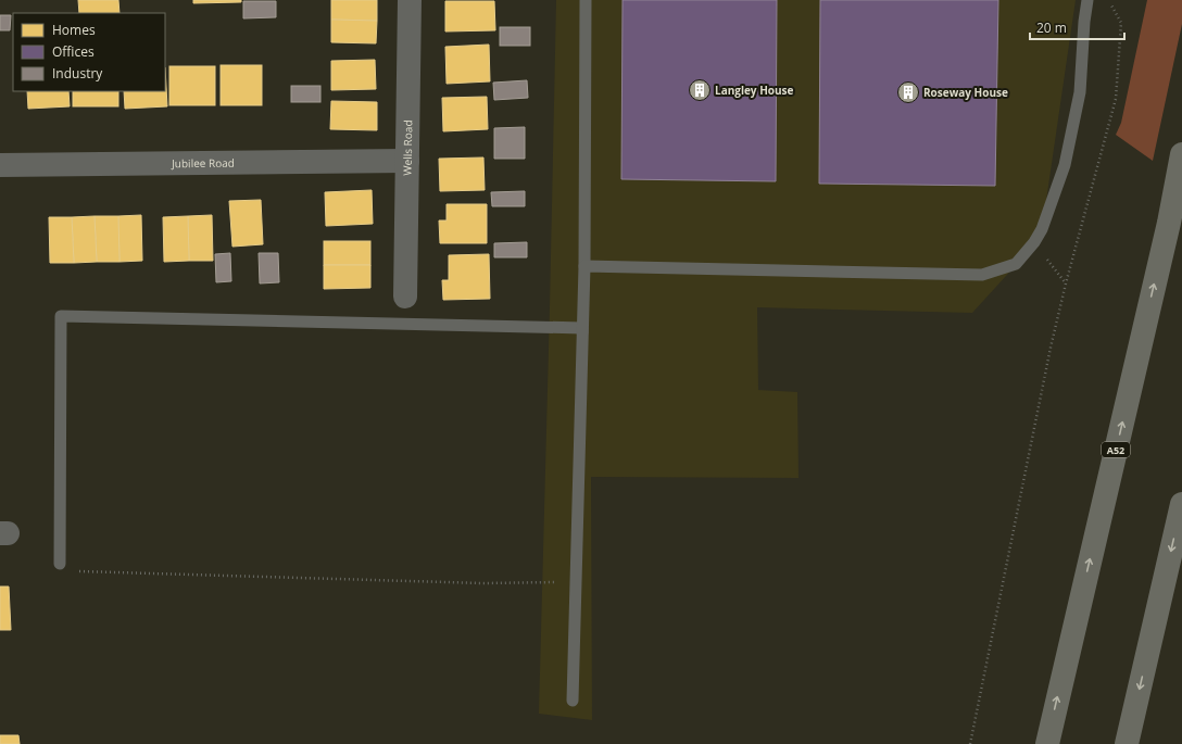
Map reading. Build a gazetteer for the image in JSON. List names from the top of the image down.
{
  "streets": {
    "highway": ["A52"],
    "street": ["Wells Road", "Jubilee Road"]
  },
  "crossings": [
    ["Wells Road", "Jubilee Road"]
  ],
  "places": {
    "building": ["Langley House", "Roseway House"]
  },
  "legend": ["Homes", "Offices", "Industry"],
  "scale_bar": "20 m"
}
